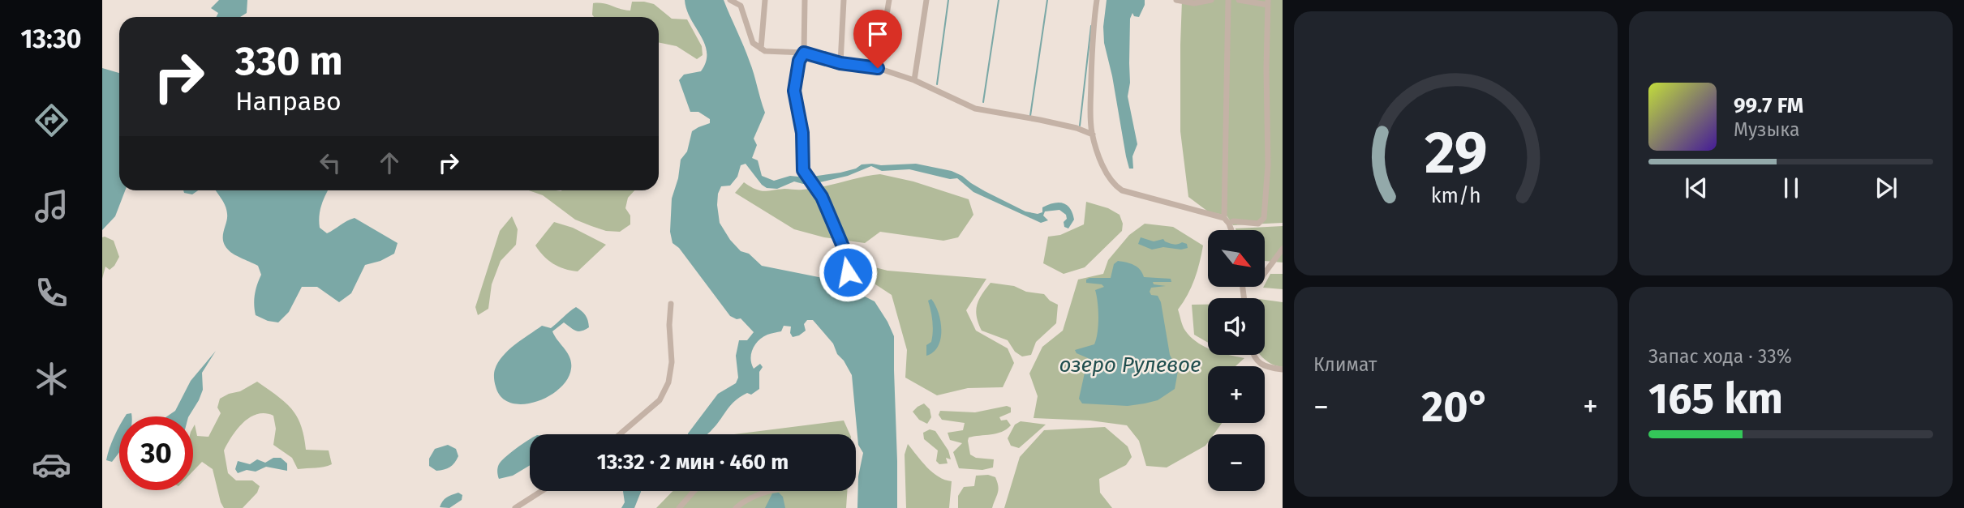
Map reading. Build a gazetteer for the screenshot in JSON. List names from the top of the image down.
{
  "water": ["озеро Рулевое"],
  "north": "bottom right",
  "page": {
    "tabs": "13:30",
    "turn": ["330 m", "Направо"],
    "song": ["99.7 FM", "Музыка"],
    "map_buttons": ["+", "−"],
    "tile": [
      "Климат",
      ["Запас хода · 33%", "165 km"]
    ],
    "heat": ["−", "20°", "+"],
    "limit": "30",
    "trip": "13:32 · 2 мин · 460 m",
    "gauge": ["29", "km/h"]
  }
}
